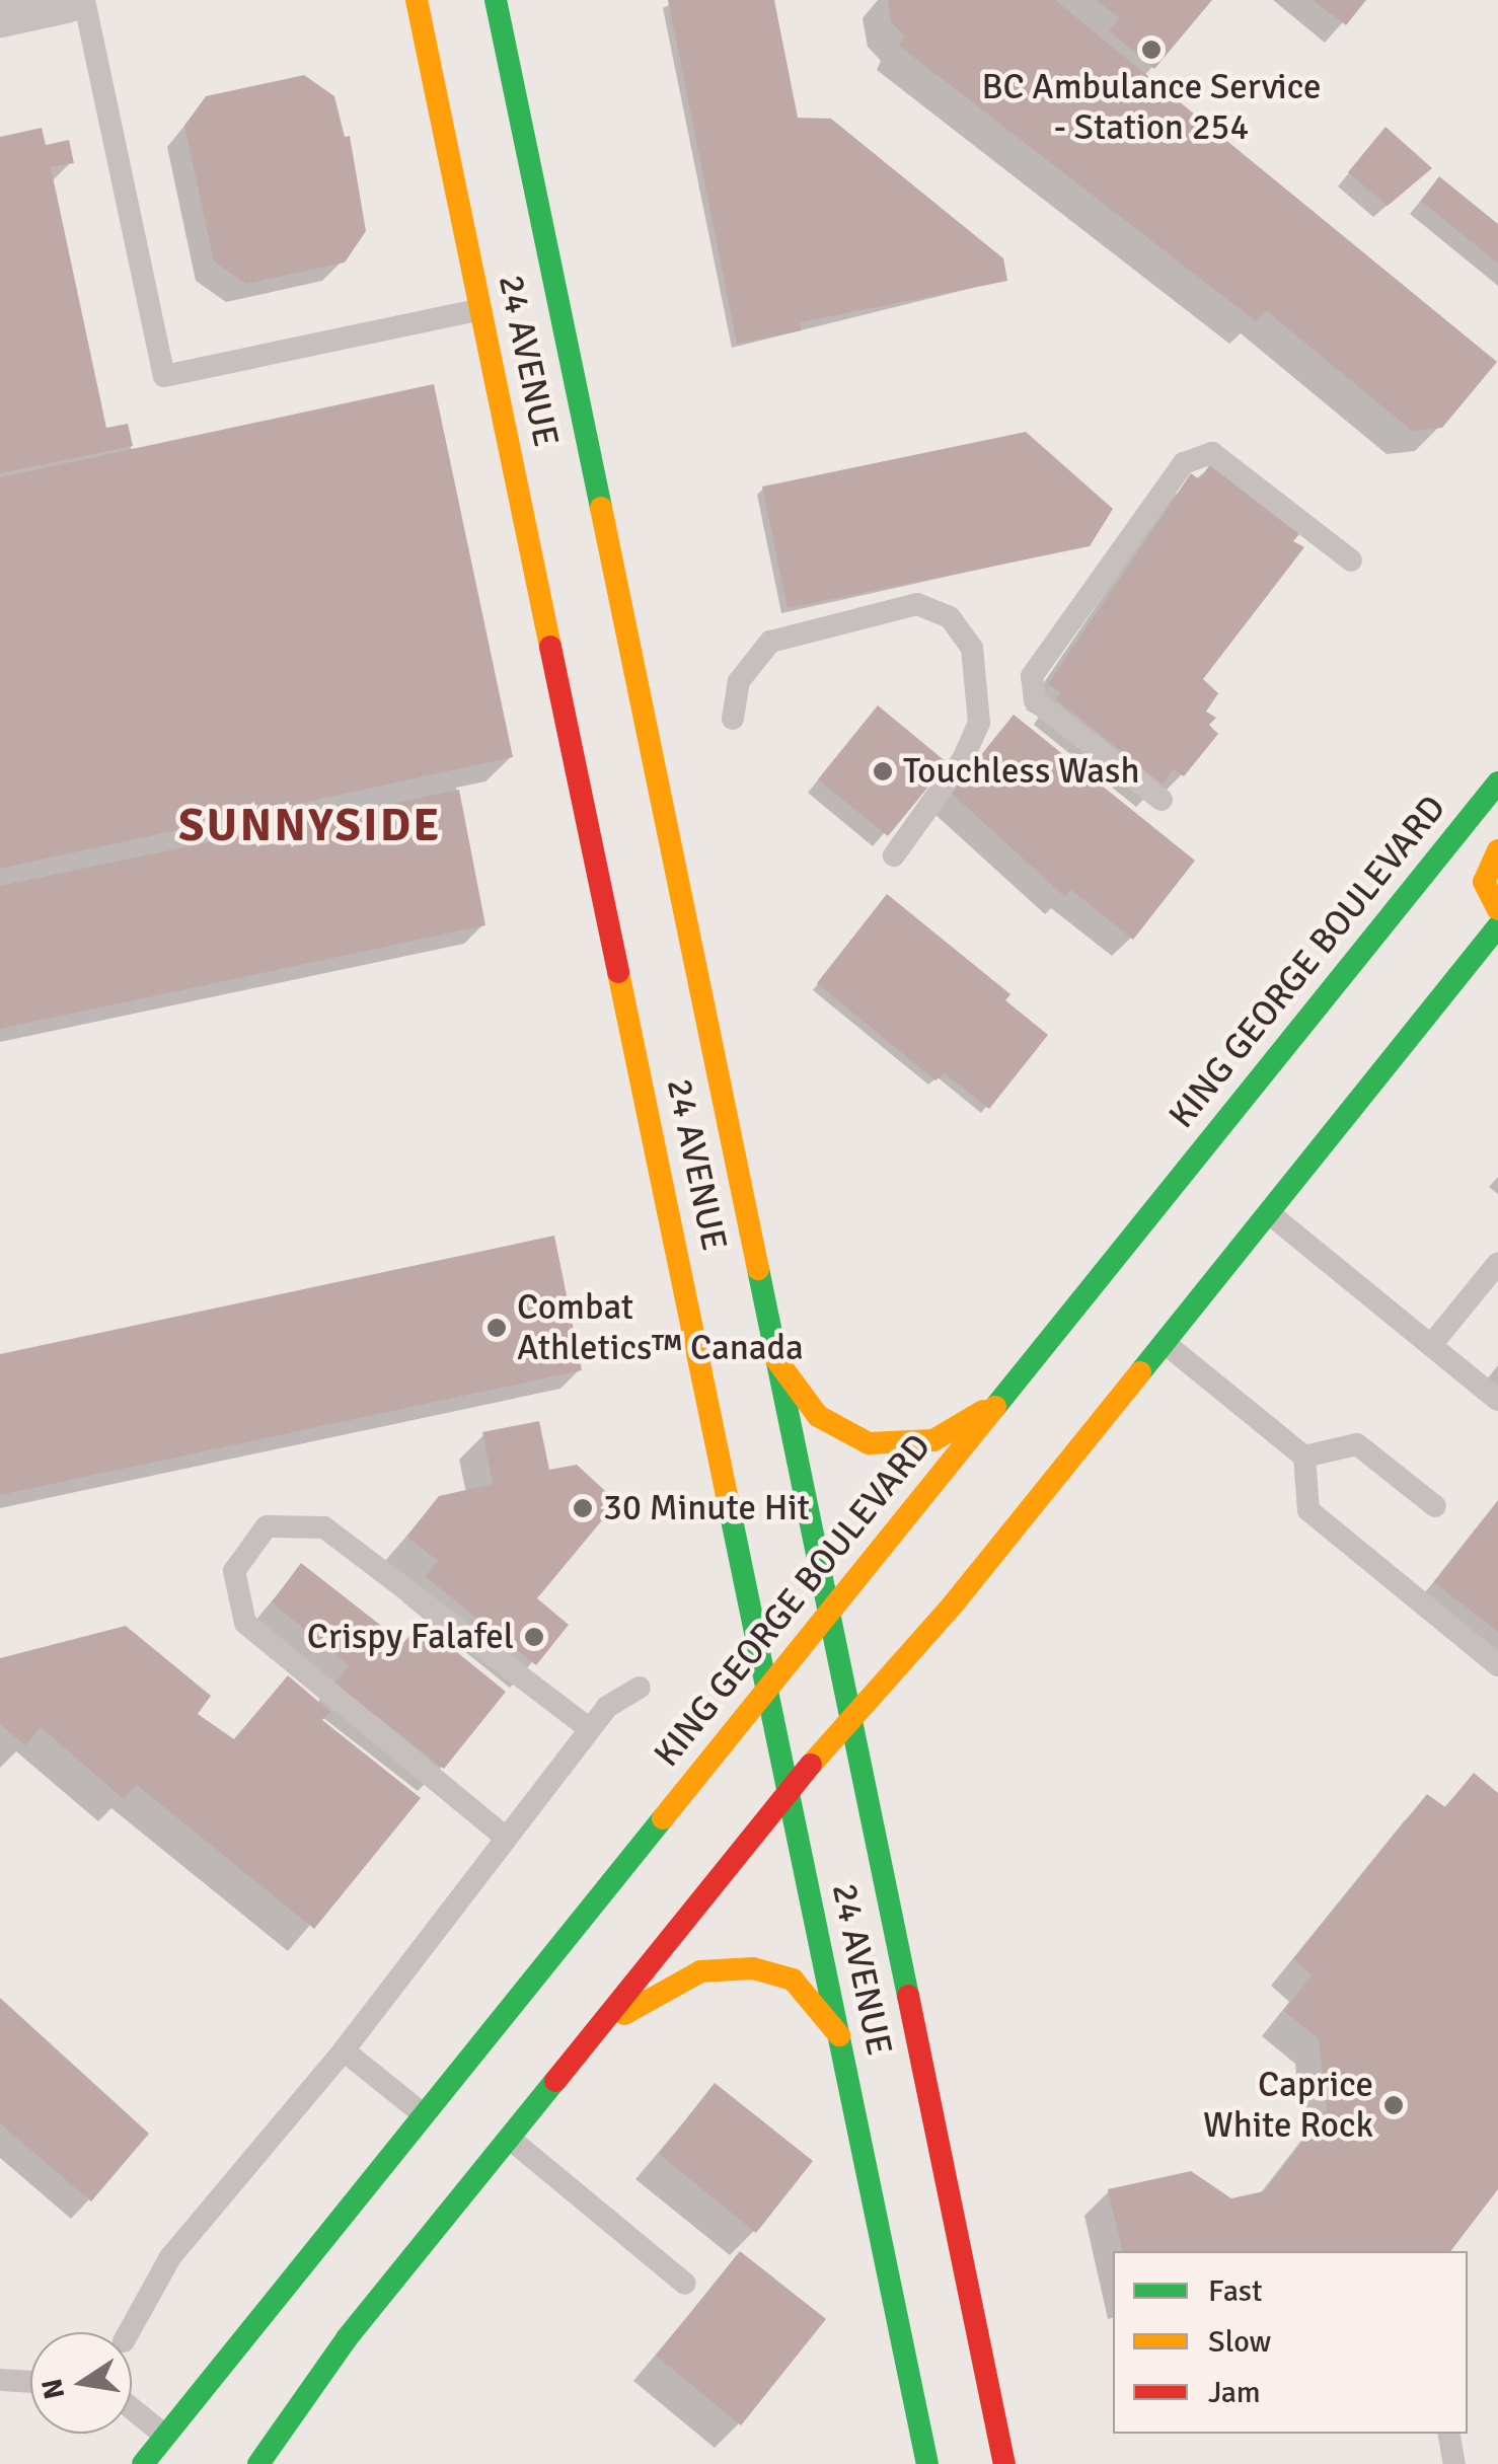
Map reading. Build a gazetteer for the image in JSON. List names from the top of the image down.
{
  "streets": {
    "main road": ["24 AVENUE", "KING GEORGE BOULEVARD"]
  },
  "crossings": [
    ["24 AVENUE", "KING GEORGE BOULEVARD"]
  ],
  "districts": ["SUNNYSIDE"],
  "places": [
    "BC Ambulance Service - Station 254",
    "Touchless Wash",
    "Combat Athletics™ Canada",
    "30 Minute Hit",
    "Crispy Falafel",
    "Caprice White Rock"
  ],
  "legend": ["Fast", "Slow", "Jam"],
  "north": "left"
}
